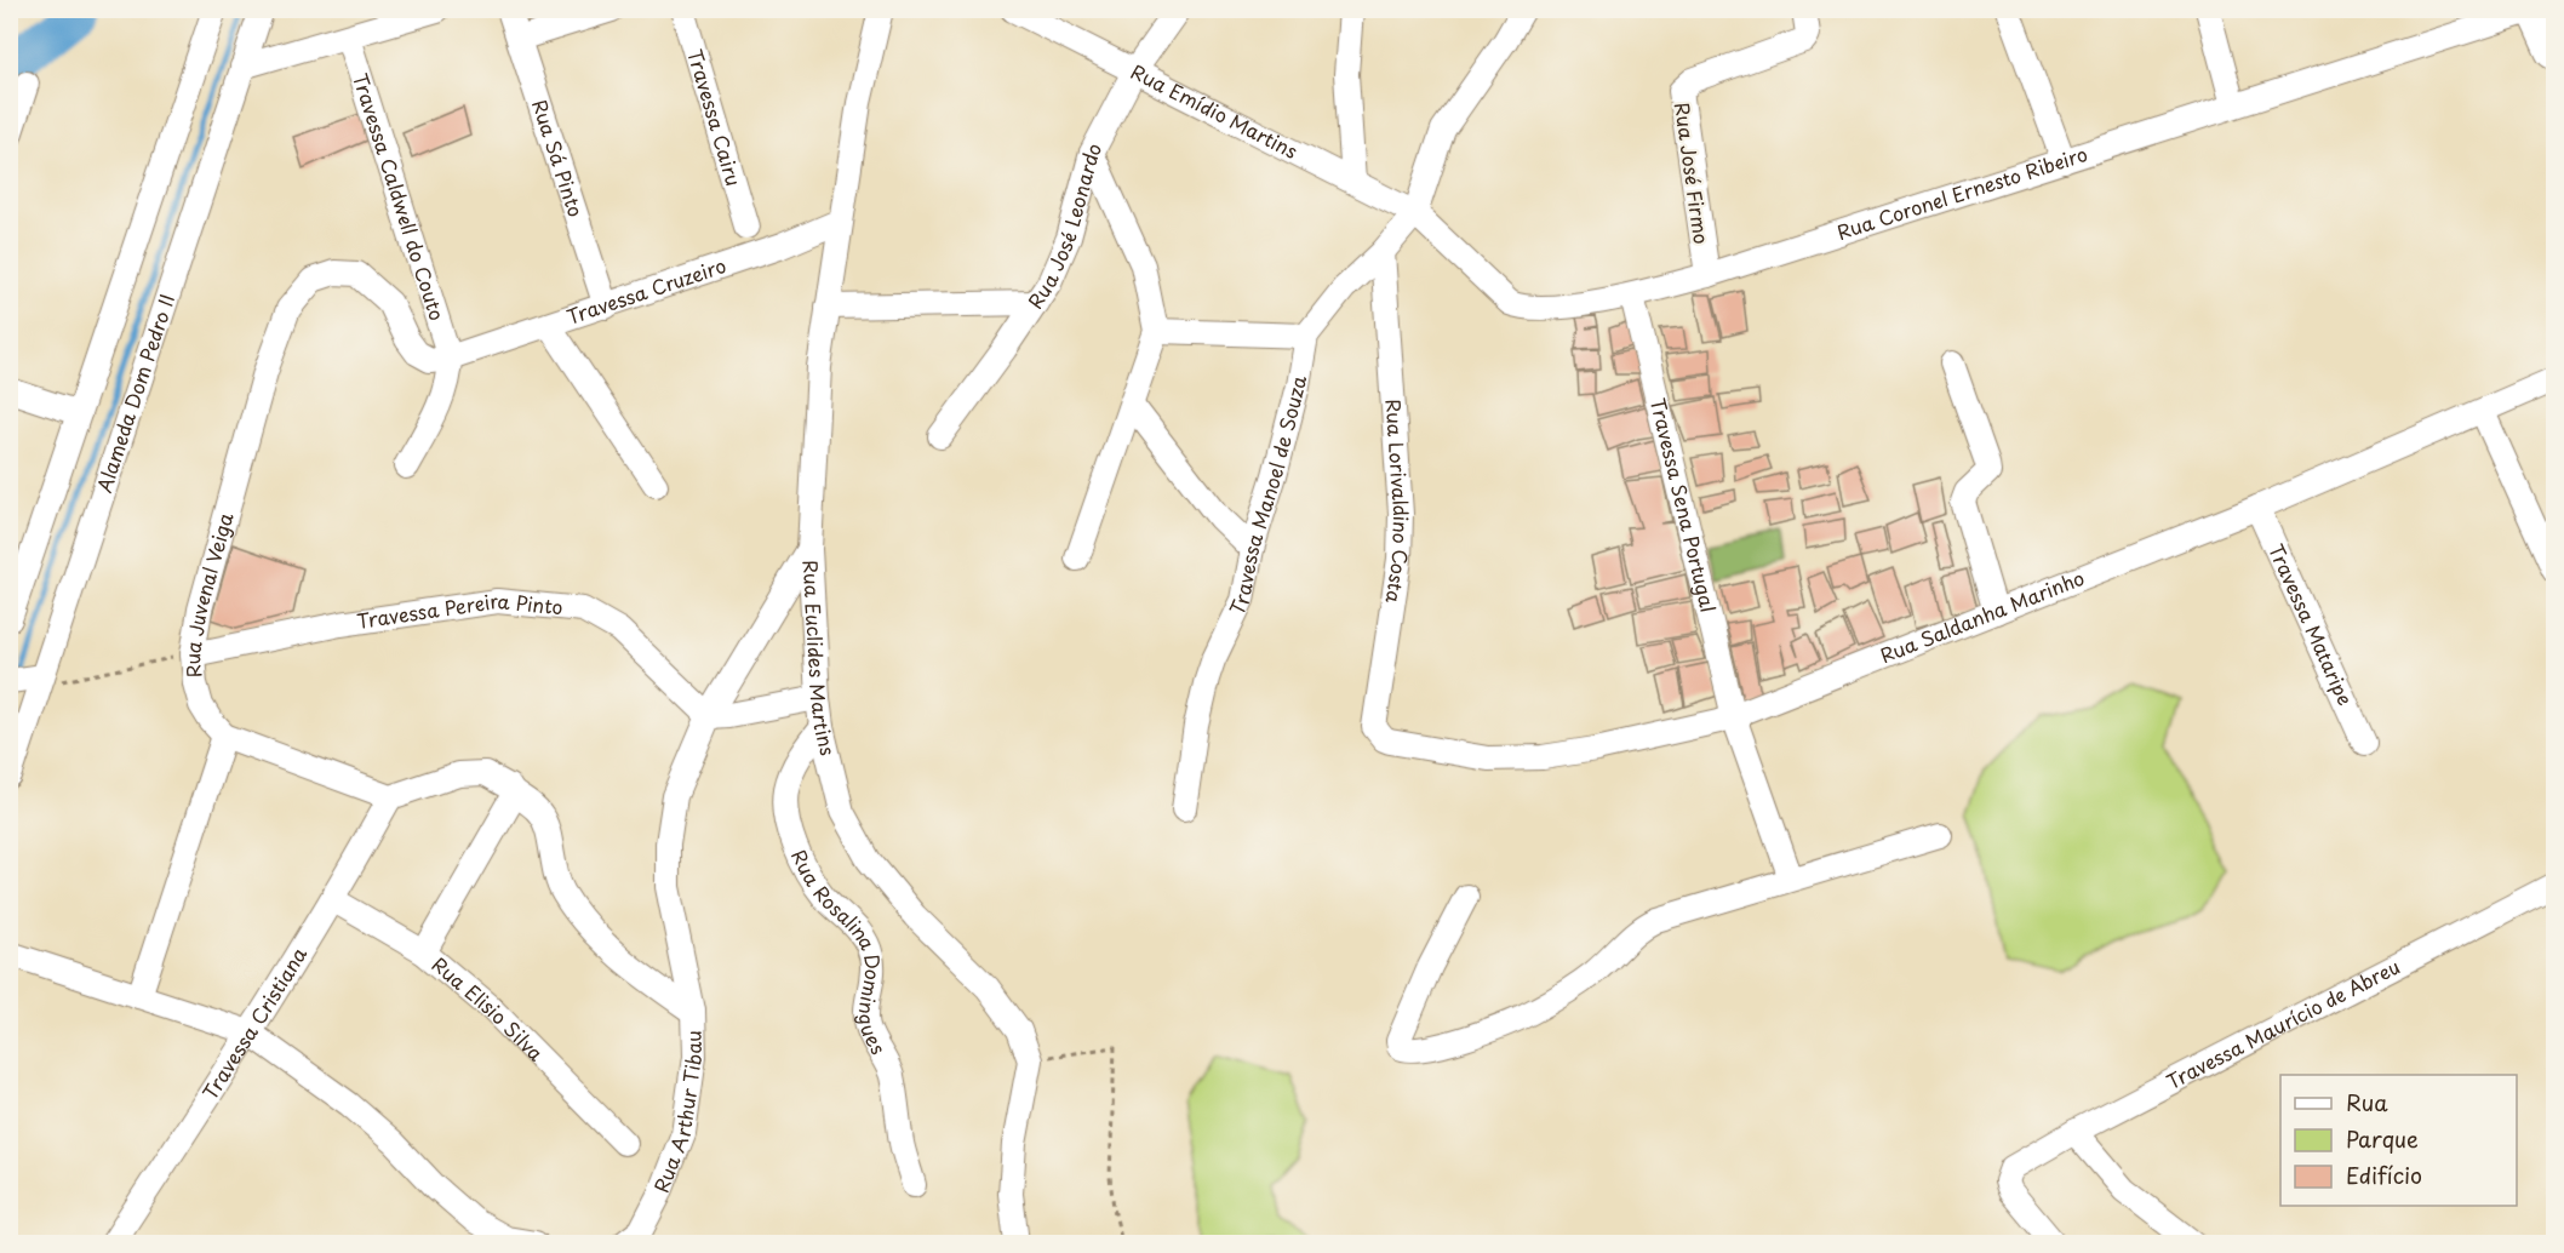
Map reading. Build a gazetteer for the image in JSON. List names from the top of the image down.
{
  "streets": {
    "street": [
      "Rua Emídio Martins",
      "Travessa Cairu",
      "Rua Sá Pinto",
      "Rua José Firmo",
      "Rua Coronel Ernesto Ribeiro",
      "Travessa Caldwell do Couto",
      "Rua José Leonardo",
      "Travessa Cruzeiro",
      "Alameda Dom Pedro II",
      "Travessa Manoel de Souza",
      "Rua Lorivaldino Costa",
      "Travessa Sena Portugal",
      "Rua Juvenal Veiga",
      "Travessa Pereira Pinto",
      "Rua Saldanha Marinho",
      "Travessa Mataripe",
      "Rua Euclides Martins",
      "Rua Rosalina Domingues",
      "Rua Elisio Silva",
      "Travessa Cristiana",
      "Travessa Maurício de Abreu",
      "Rua Arthur Tibau"
    ]
  },
  "crossings": [
    ["Rua Emídio Martins", "Rua Coronel Ernesto Ribeiro"],
    ["Rua Emídio Martins", "Rua José Leonardo"],
    ["Rua Emídio Martins", "Travessa Manoel de Souza"],
    ["Rua Sá Pinto", "Travessa Cruzeiro"],
    ["Rua José Firmo", "Rua Coronel Ernesto Ribeiro"],
    ["Rua Coronel Ernesto Ribeiro", "Travessa Manoel de Souza"],
    ["Rua Coronel Ernesto Ribeiro", "Travessa Sena Portugal"],
    ["Travessa Caldwell do Couto", "Travessa Cruzeiro"],
    ["Travessa Caldwell do Couto", "Rua Juvenal Veiga"],
    ["Travessa Cruzeiro", "Rua Juvenal Veiga"],
    ["Travessa Cruzeiro", "Rua Euclides Martins"],
    ["Travessa Manoel de Souza", "Rua Lorivaldino Costa"],
    ["Rua Lorivaldino Costa", "Rua Saldanha Marinho"],
    ["Travessa Sena Portugal", "Rua Saldanha Marinho"],
    ["Rua Juvenal Veiga", "Travessa Pereira Pinto"],
    ["Travessa Pereira Pinto", "Rua Arthur Tibau"],
    ["Rua Saldanha Marinho", "Travessa Mataripe"],
    ["Rua Euclides Martins", "Rua Rosalina Domingues"],
    ["Rua Euclides Martins", "Rua Arthur Tibau"],
    ["Rua Elisio Silva", "Travessa Cristiana"]
  ],
  "legend": ["Rua", "Parque", "Edifício"]
}
